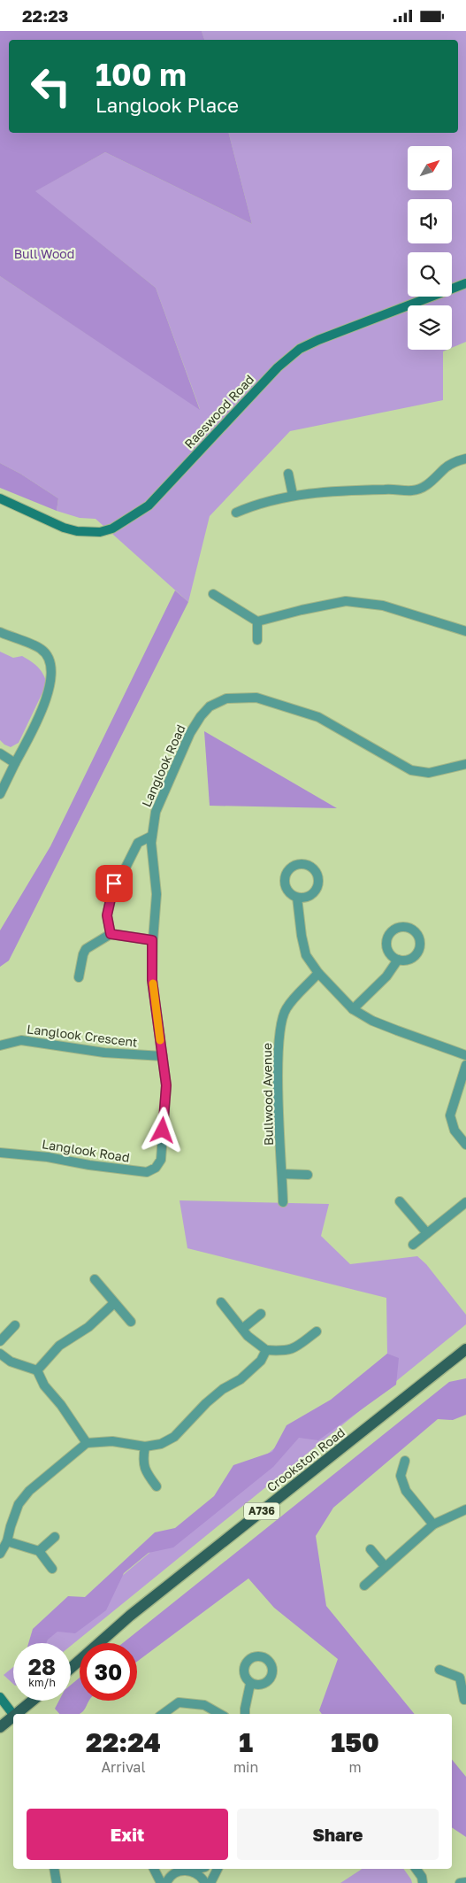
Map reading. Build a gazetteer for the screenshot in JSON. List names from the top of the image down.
{
  "streets": {
    "main road": ["Crookston Road", "A736"],
    "street": [
      "Raeswood Road",
      "Langlook Road",
      "Langlook Crescent",
      "Bullwood Avenue"
    ]
  },
  "crossings": [
    ["Langlook Road", "Langlook Crescent"]
  ],
  "parks": ["Bull Wood"],
  "north": "top right",
  "page": {
    "status": "22:23",
    "turn": ["100 m", "Langlook Place"],
    "speed": "28 km/h",
    "limit": "30",
    "eta": [
      "22:24",
      "Arrival",
      "1",
      "min",
      "150",
      "m"
    ],
    "buttons": ["Exit", "Share"]
  }
}
